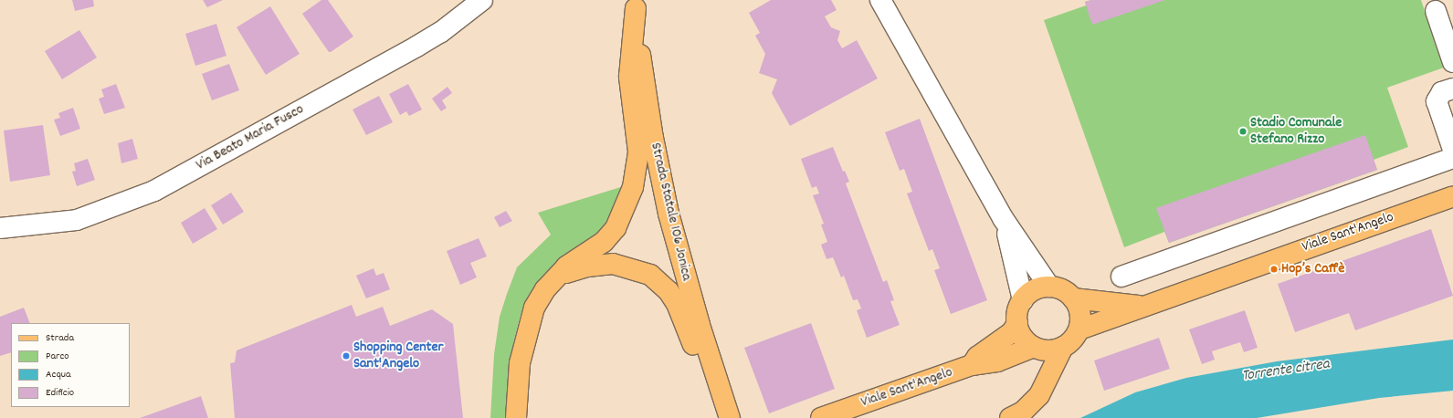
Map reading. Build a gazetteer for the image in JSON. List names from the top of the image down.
{
  "streets": {
    "main road": ["Strada Statale 106 Jonica", "Viale Sant'Angelo"],
    "street": ["Via Beato Maria Fusco"]
  },
  "water": ["Torrente citrea"],
  "places": ["Stadio Comunale Stefano Rizzo", "Hop’s Caffè", "Shopping Center Sant'Angelo"],
  "legend": [
    "Strada",
    "Parco",
    "Acqua",
    "Edificio"
  ]
}
